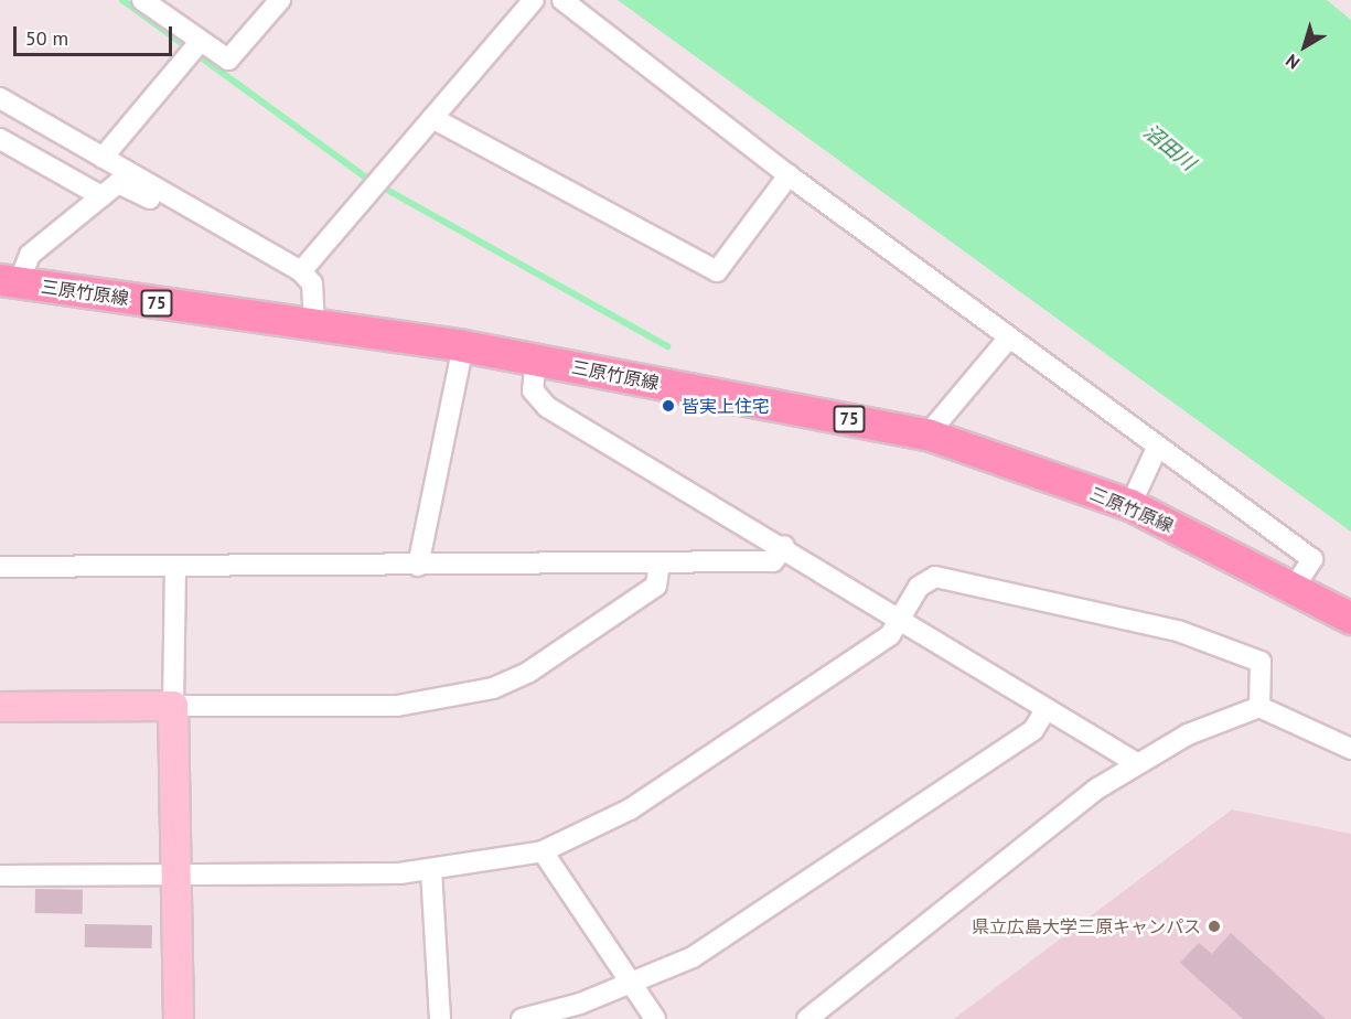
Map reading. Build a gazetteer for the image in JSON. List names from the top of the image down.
{
  "streets": {
    "main road": ["三原竹原線", "75"]
  },
  "water": ["沼田川"],
  "places": ["皆実上住宅", "県立広島大学三原キャンパス"],
  "scale_bar": "50 m",
  "north": "bottom left"
}
